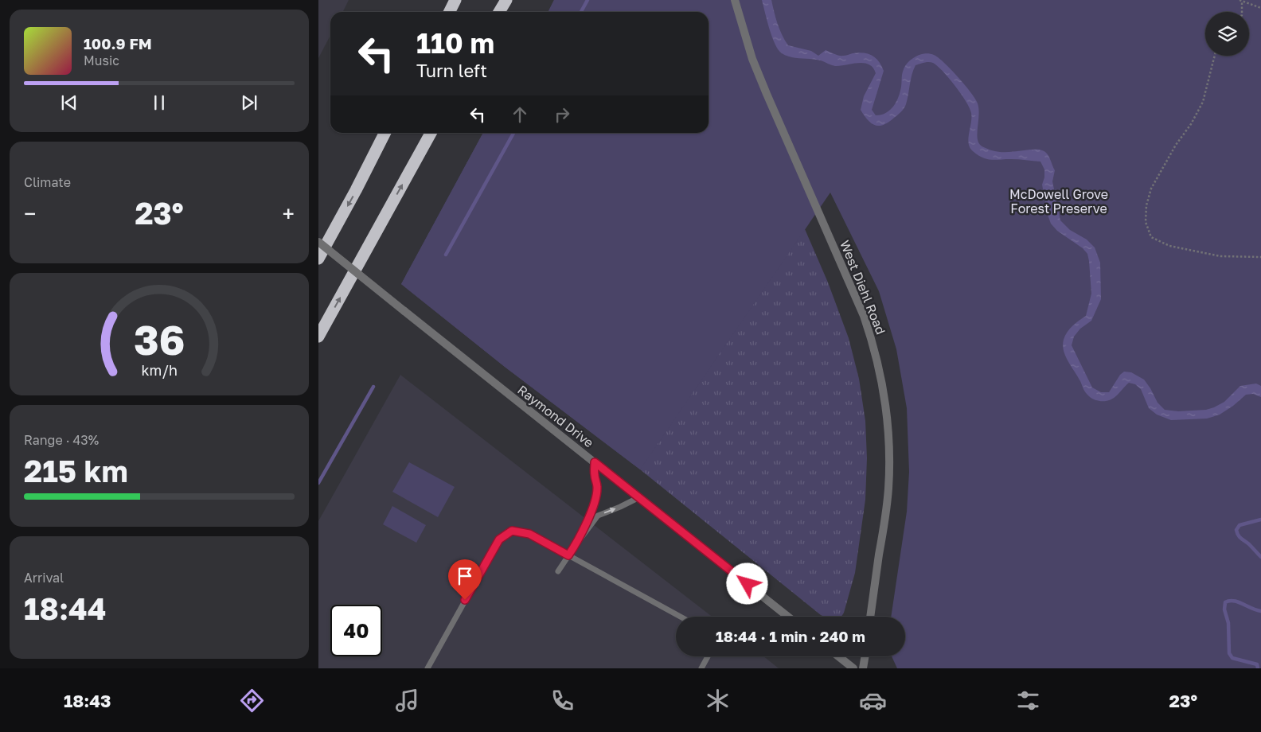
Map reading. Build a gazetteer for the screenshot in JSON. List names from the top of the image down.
{
  "streets": {
    "street": ["West Diehl Road", "Raymond Drive"]
  },
  "parks": ["McDowell Grove Forest Preserve"],
  "page": {
    "turn": ["110 m", "Turn left"],
    "song": ["100.9 FM", "Music"],
    "tile": [
      "Climate",
      ["Range · 43%", "215 km"],
      ["Arrival", "18:44"]
    ],
    "heat": ["−", "23°", "+"],
    "limit": "40",
    "trip": "18:44 · 1 min · 240 m",
    "tabs": ["18:43", "23°"],
    "gauge": ["36", "km/h"]
  }
}
